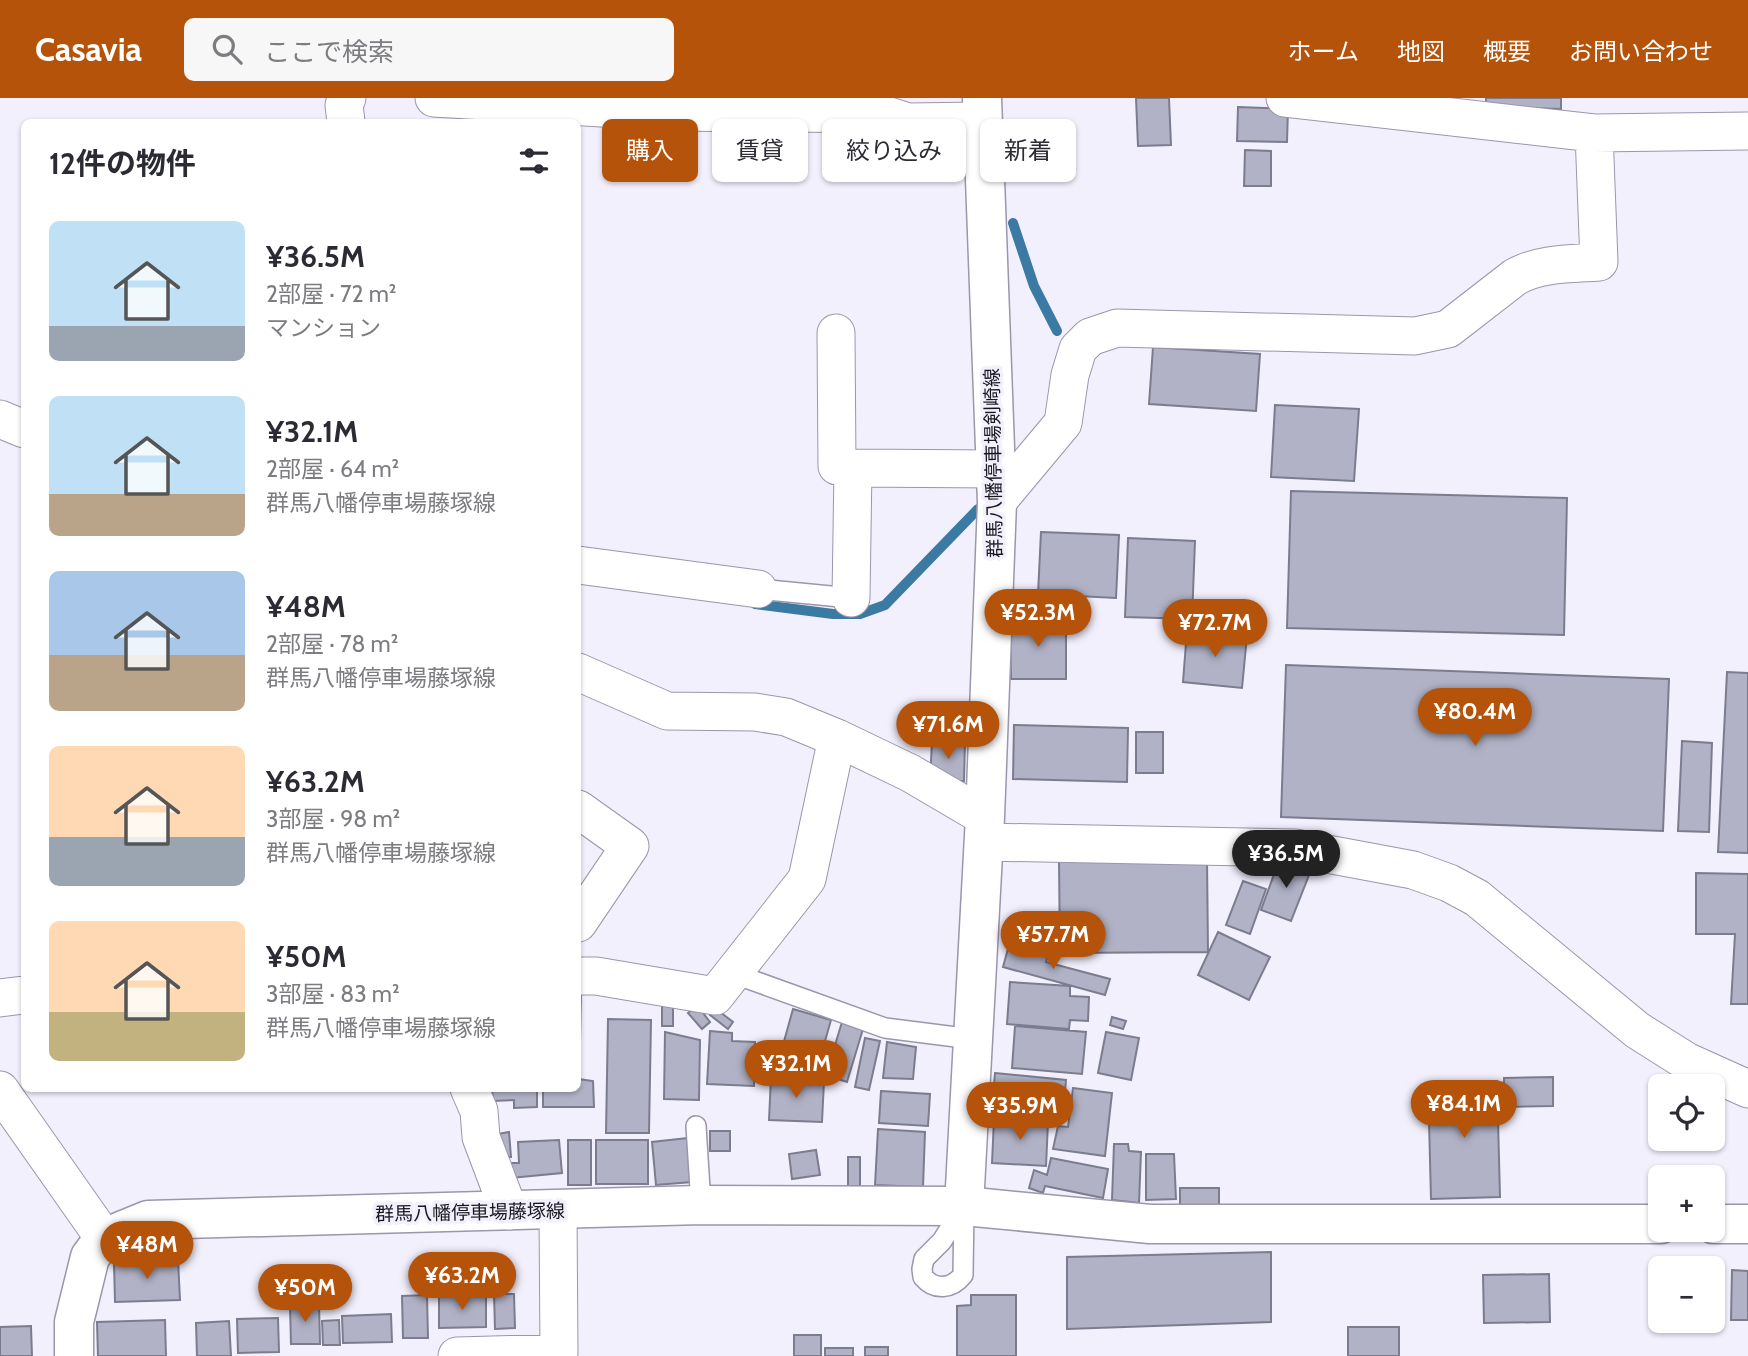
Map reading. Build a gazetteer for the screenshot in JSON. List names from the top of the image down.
{
  "streets": {
    "main road": ["群馬八幡停車場剣崎線", "群馬八幡停車場藤塚線"]
  },
  "crossings": [
    ["群馬八幡停車場剣崎線", "群馬八幡停車場藤塚線"]
  ],
  "page": {
    "header": "Casavia",
    "search": "ここで検索",
    "nav": [
      "ホーム",
      "地図",
      "概要",
      "お問い合わせ"
    ],
    "chip": [
      "購入",
      "賃貸",
      "絞り込み",
      "新着"
    ],
    "heading": "12件の物件",
    "list": [
      {
        "name": "¥36.5M",
        "note": "2部屋 · 72 m² · マンション"
      },
      {
        "name": "¥32.1M",
        "note": "2部屋 · 64 m² · 群馬八幡停車場藤塚線"
      },
      {
        "name": "¥48M",
        "note": "2部屋 · 78 m² · 群馬八幡停車場藤塚線"
      },
      {
        "name": "¥63.2M",
        "note": "3部屋 · 98 m² · 群馬八幡停車場藤塚線"
      },
      {
        "name": "¥50M",
        "note": "3部屋 · 83 m² · 群馬八幡停車場藤塚線"
      }
    ],
    "price": [
      "¥52.3M",
      "¥72.7M",
      "¥80.4M",
      "¥71.6M",
      "¥36.5M",
      "¥57.7M",
      "¥32.1M",
      "¥84.1M",
      "¥35.9M",
      "¥48M",
      "¥63.2M",
      "¥50M"
    ],
    "map_buttons": ["+", "−"]
  }
}
